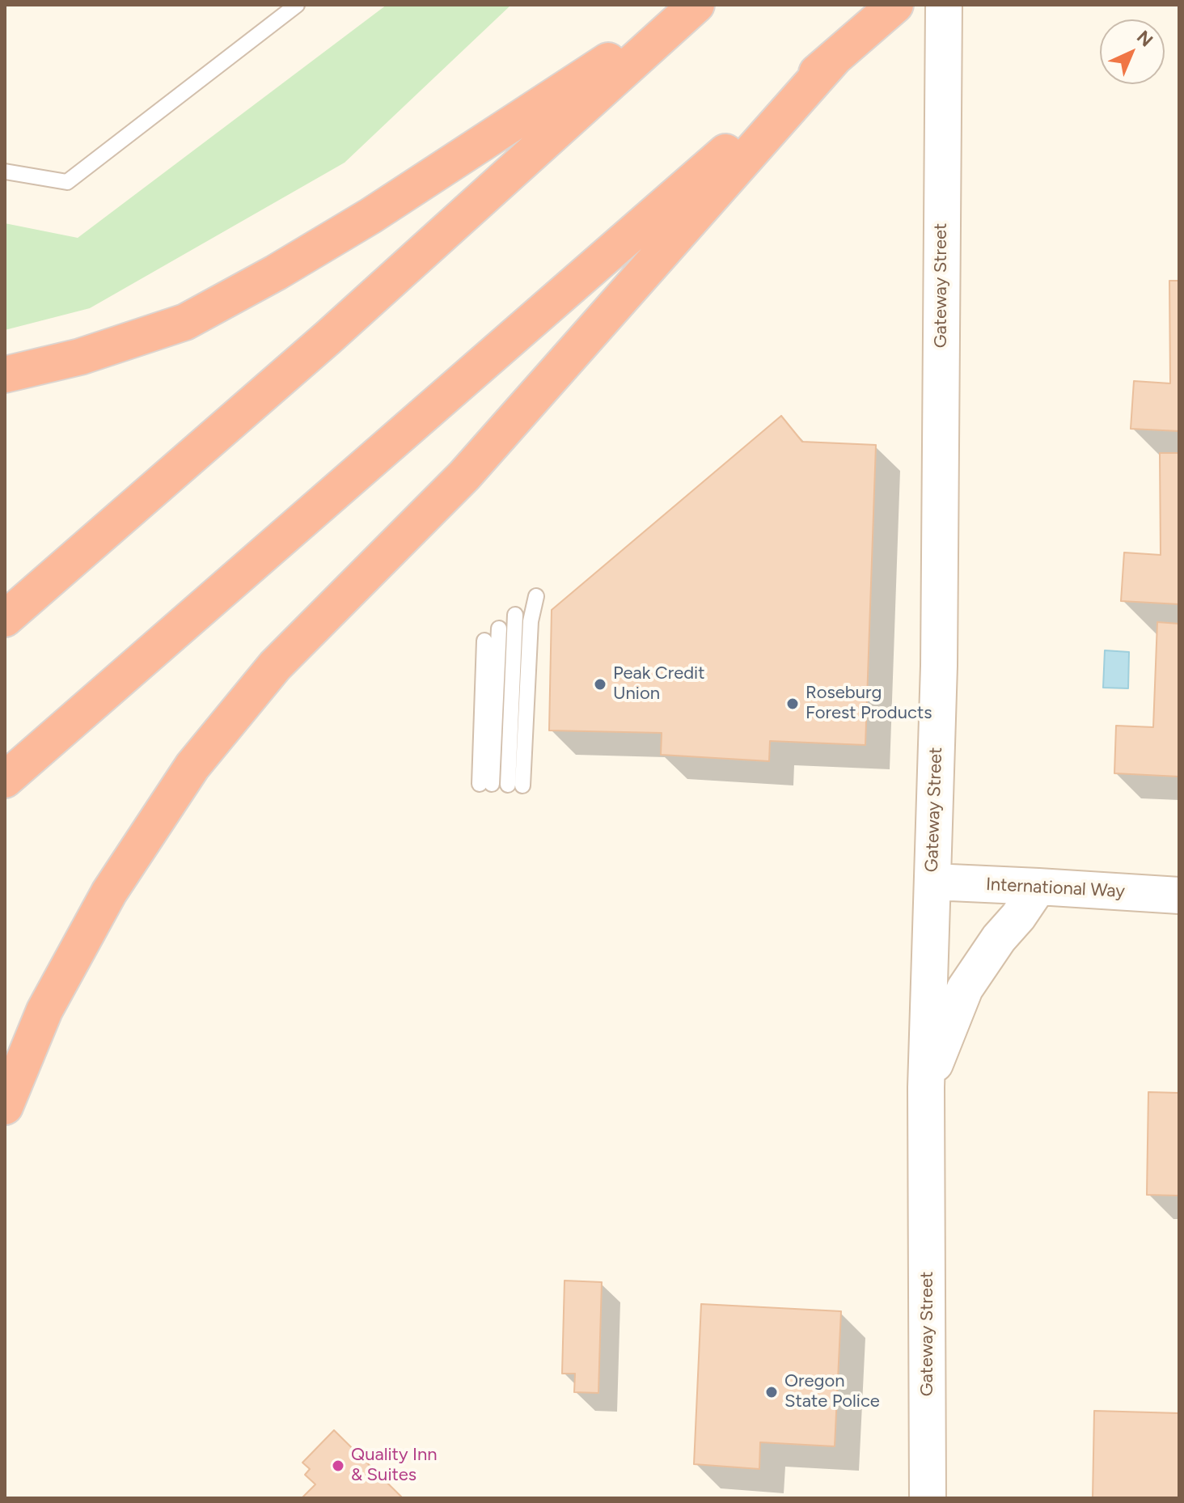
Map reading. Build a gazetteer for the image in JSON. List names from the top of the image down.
{
  "streets": {
    "main road": ["Gateway Street", "International Way"]
  },
  "crossings": [
    ["Gateway Street", "International Way"]
  ],
  "places": [
    "Peak Credit Union",
    "Roseburg Forest Products",
    "Oregon State Police",
    "Quality Inn & Suites"
  ],
  "north": "top right"
}
